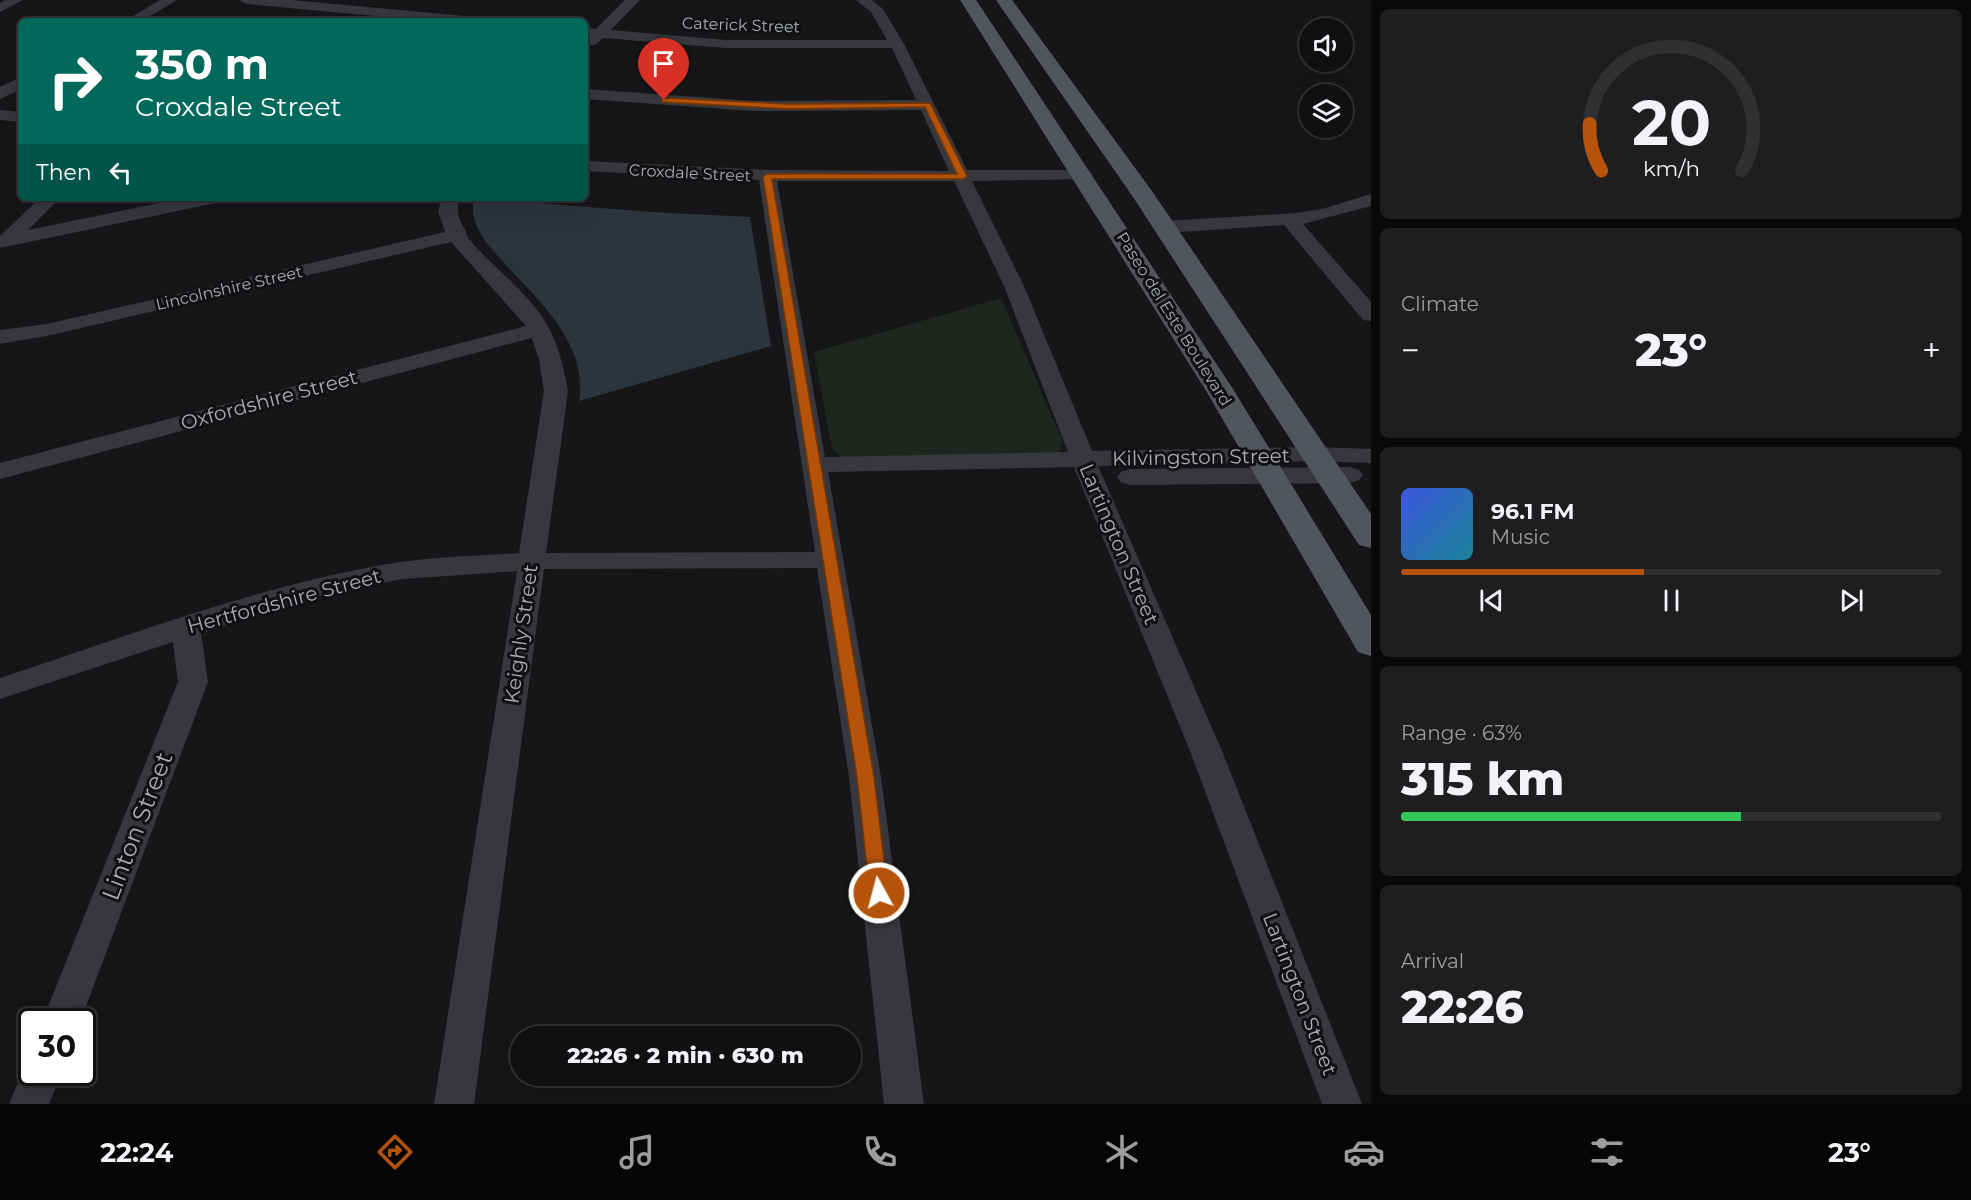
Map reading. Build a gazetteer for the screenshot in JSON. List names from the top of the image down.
{
  "streets": {
    "main road": ["Paseo del Este Boulevard"],
    "street": [
      "Caterick Street",
      "Croxdale Street",
      "Lincolnshire Street",
      "Oxfordshire Street",
      "Kilvingston Street",
      "Lartington Street",
      "Hertfordshire Street",
      "Keighly Street",
      "Linton Street"
    ]
  },
  "crossings": [
    ["Caterick Street", "Lartington Street"],
    ["Croxdale Street", "Paseo del Este Boulevard"],
    ["Croxdale Street", "Lartington Street"],
    ["Lincolnshire Street", "Keighly Street"],
    ["Paseo del Este Boulevard", "Kilvingston Street"],
    ["Oxfordshire Street", "Keighly Street"],
    ["Kilvingston Street", "Lartington Street"],
    ["Hertfordshire Street", "Keighly Street"],
    ["Hertfordshire Street", "Linton Street"]
  ],
  "page": {
    "turn": ["350 m", "Croxdale Street"],
    "then": "Then",
    "tile": [
      "Climate",
      ["Range · 63%", "315 km"],
      ["Arrival", "22:26"]
    ],
    "heat": ["−", "23°", "+"],
    "song": ["96.1 FM", "Music"],
    "limit": "30",
    "trip": "22:26 · 2 min · 630 m",
    "tabs": ["22:24", "23°"],
    "gauge": ["20", "km/h"]
  }
}
